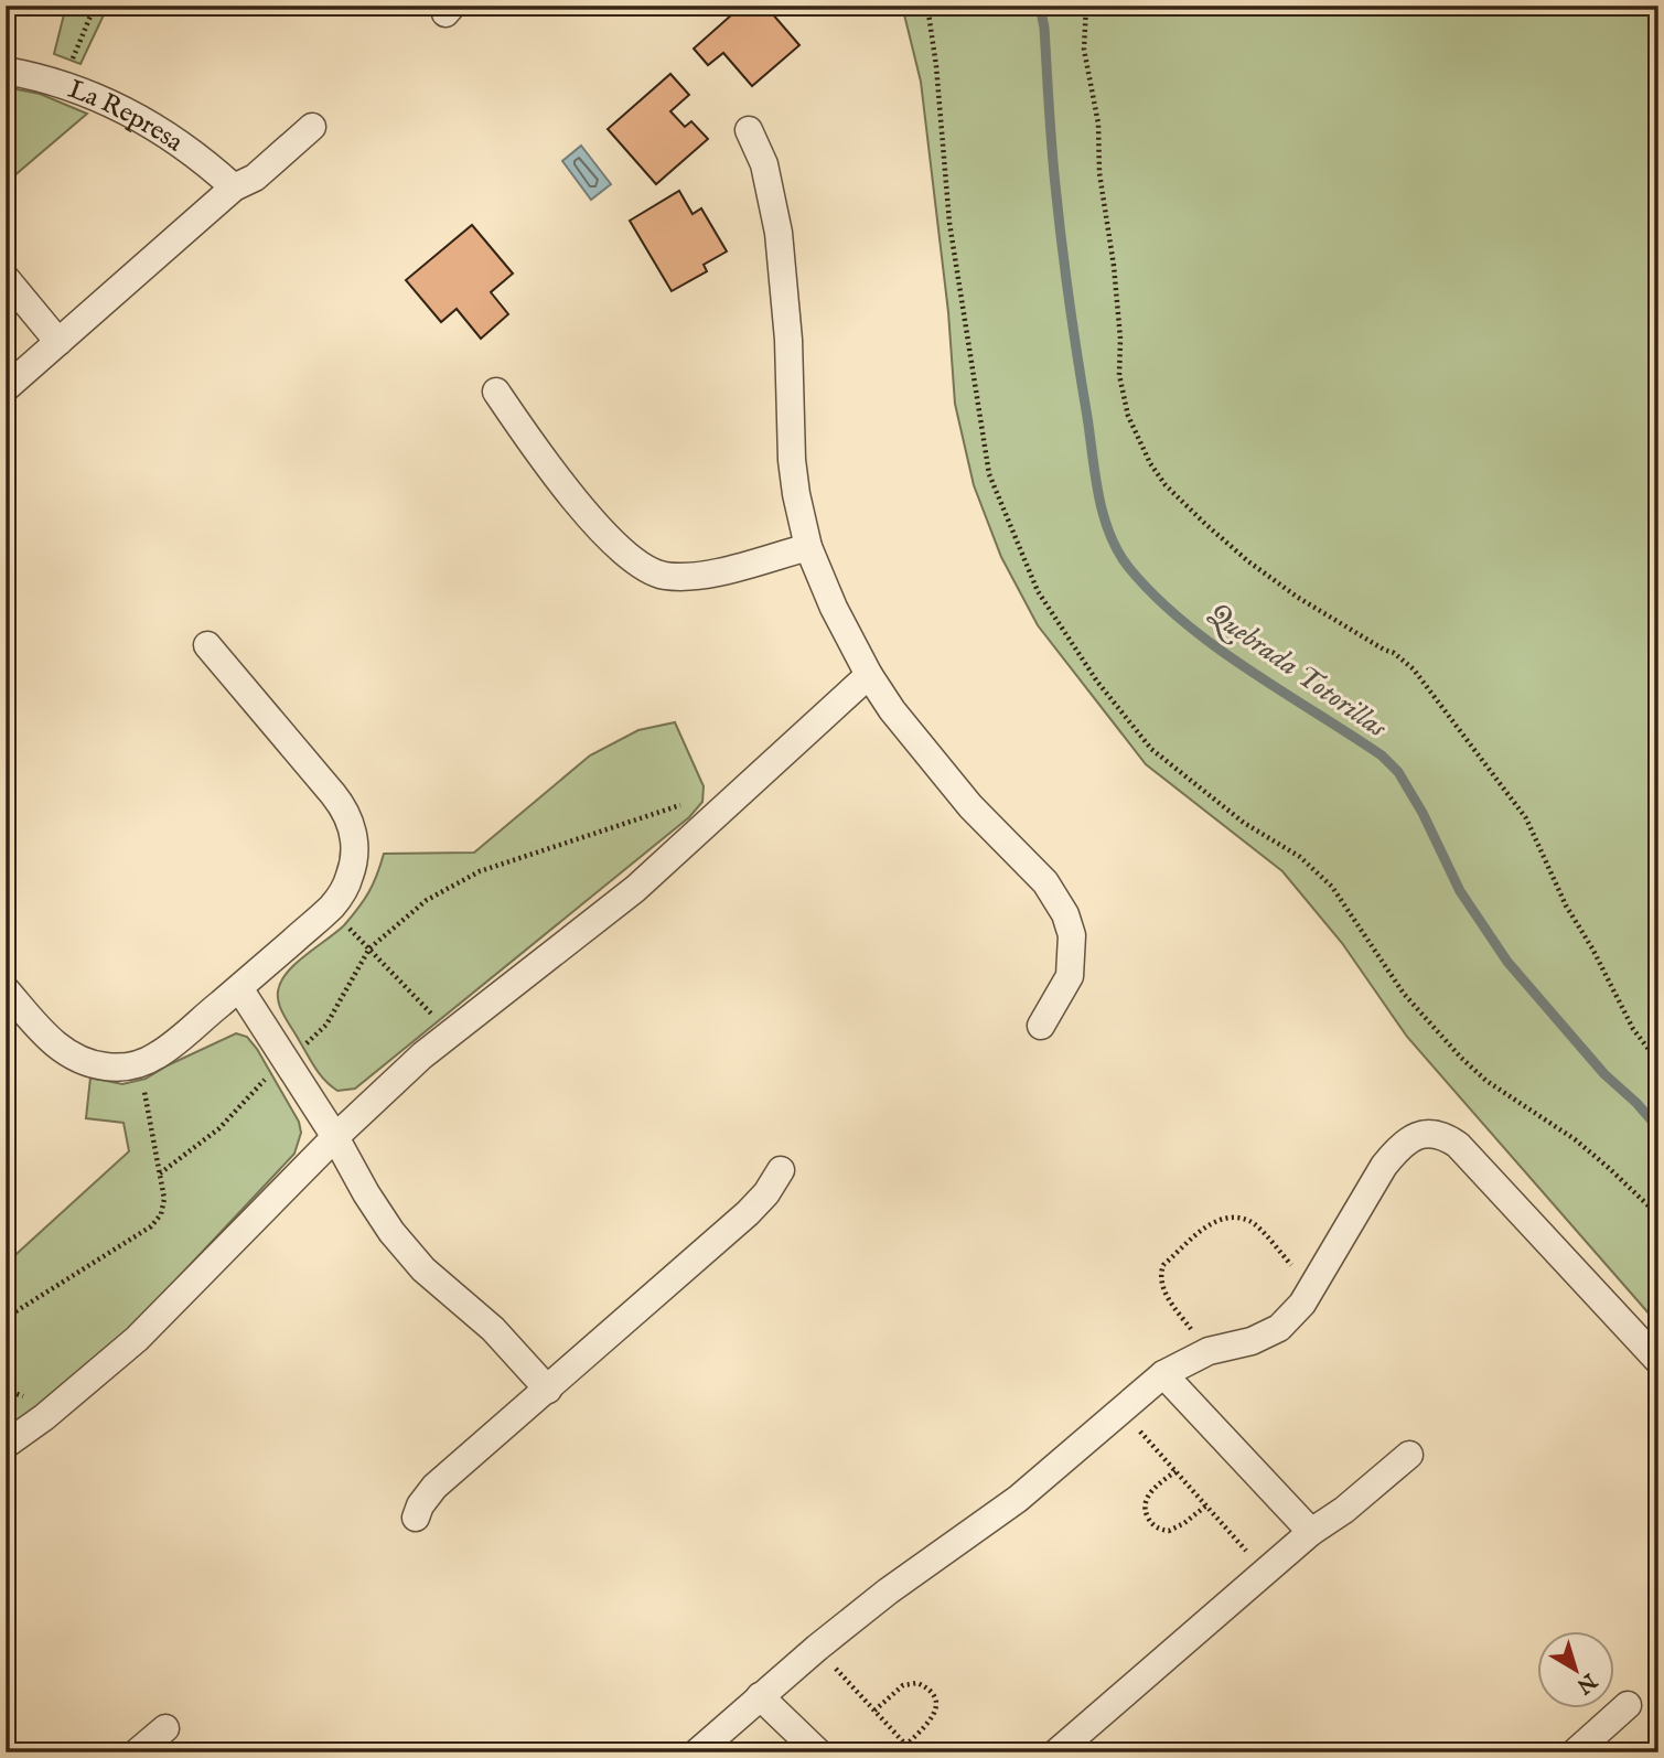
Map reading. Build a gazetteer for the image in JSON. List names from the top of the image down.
{
  "streets": {
    "street": ["La Represa"]
  },
  "water": ["Quebrada Totorillas"],
  "north": "bottom right"
}
